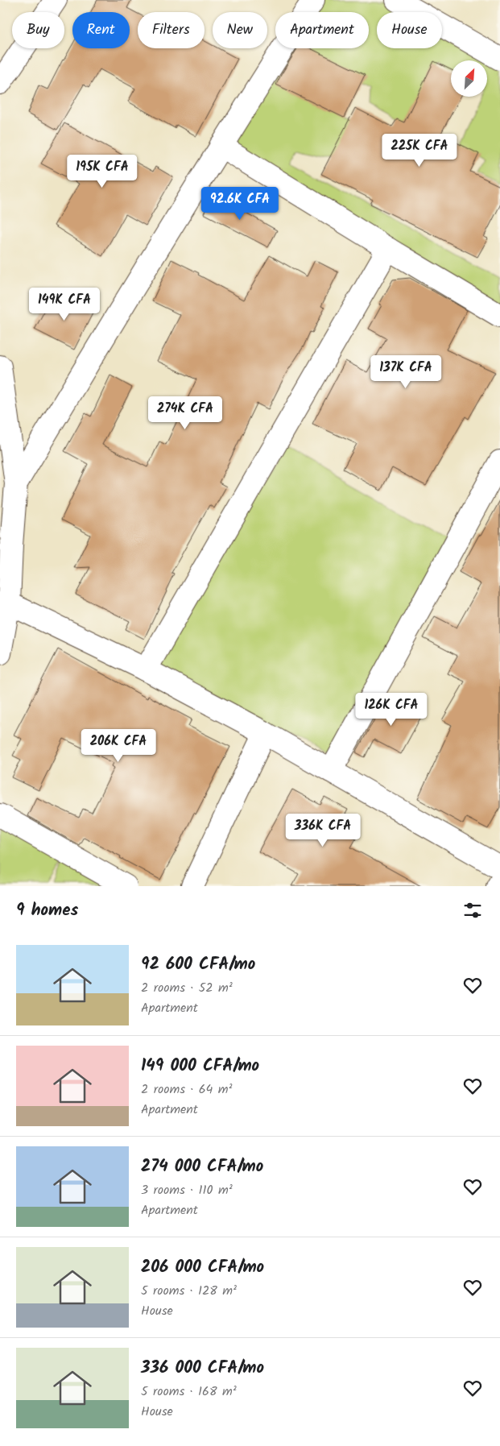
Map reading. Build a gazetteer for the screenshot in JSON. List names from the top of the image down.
{
  "north": "top right",
  "page": {
    "chip": [
      "Buy",
      "Rent",
      "Filters",
      "New",
      "Apartment",
      "House"
    ],
    "price": [
      "225K CFA",
      "195K CFA",
      "92.6K CFA",
      "149K CFA",
      "137K CFA",
      "274K CFA",
      "126K CFA",
      "206K CFA",
      "336K CFA"
    ],
    "heading": "9 homes",
    "list": [
      {
        "name": "92 600 CFA/mo",
        "note": "2 rooms · 52 m² · Apartment"
      },
      {
        "name": "149 000 CFA/mo",
        "note": "2 rooms · 64 m² · Apartment"
      },
      {
        "name": "274 000 CFA/mo",
        "note": "3 rooms · 110 m² · Apartment"
      },
      {
        "name": "206 000 CFA/mo",
        "note": "5 rooms · 128 m² · House"
      },
      {
        "name": "336 000 CFA/mo",
        "note": "5 rooms · 168 m² · House"
      }
    ]
  }
}
